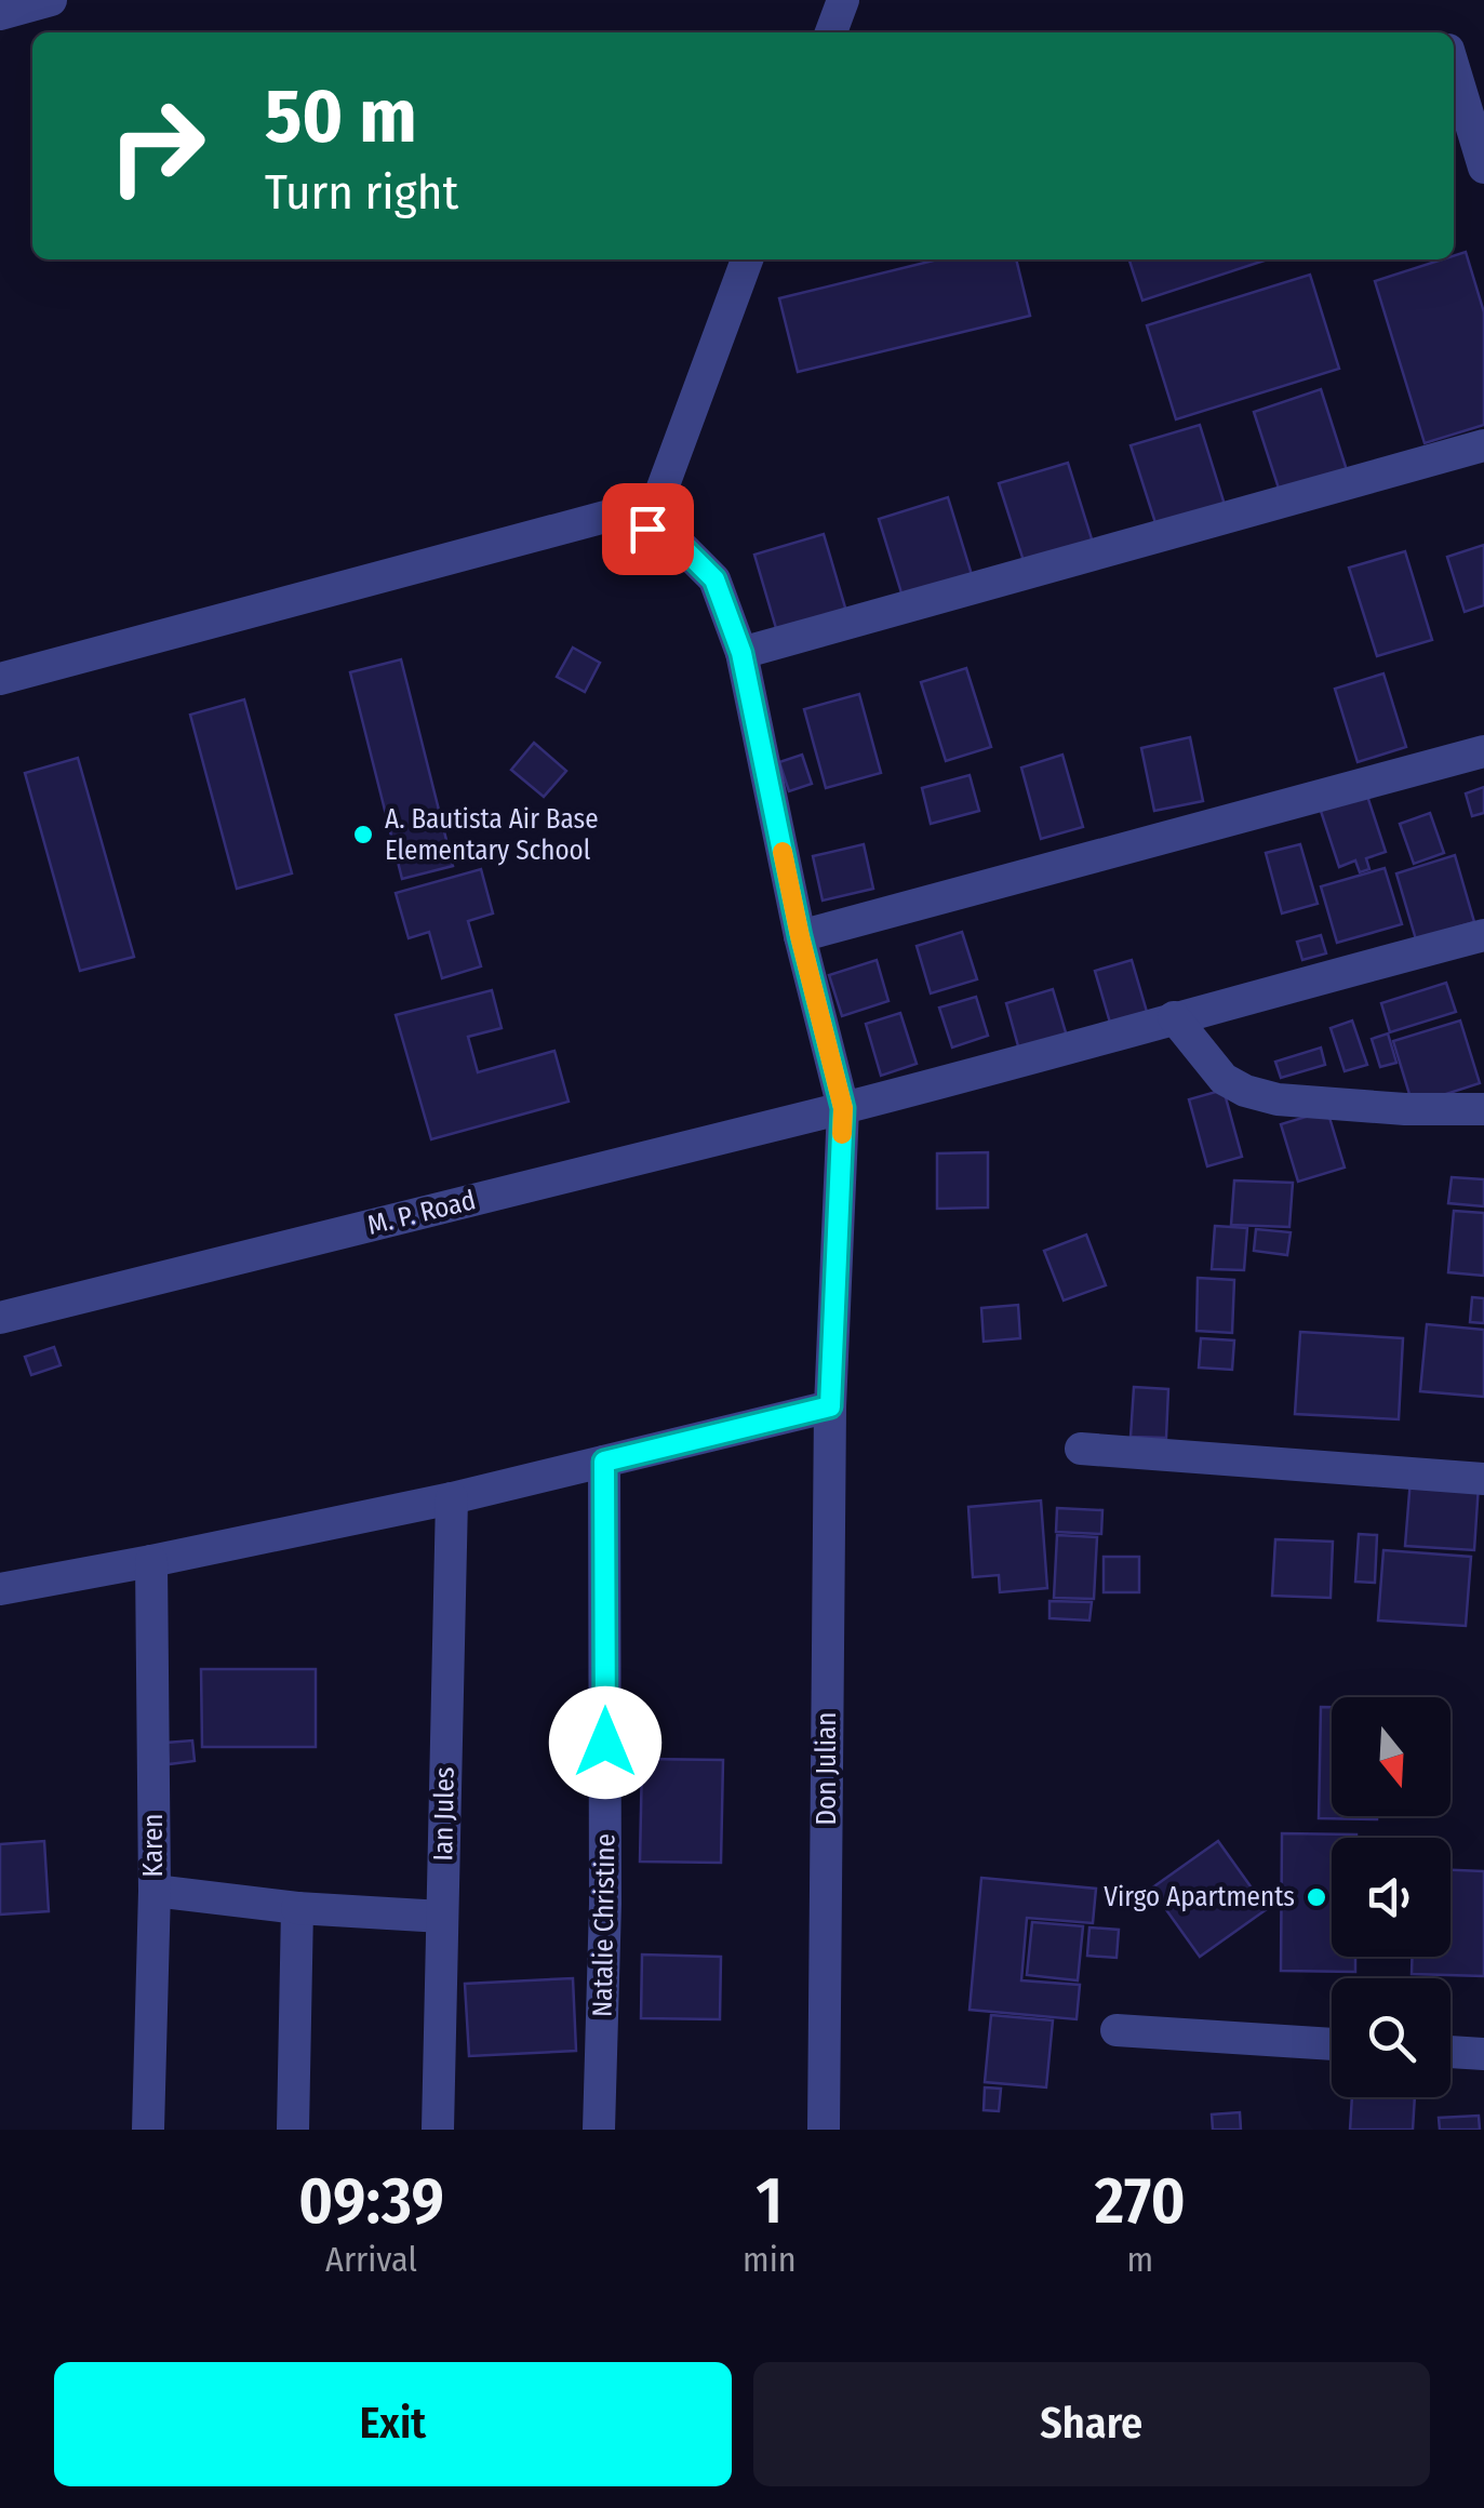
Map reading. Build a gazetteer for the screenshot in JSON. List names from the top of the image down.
{
  "streets": {
    "street": [
      "M. P. Road",
      "Don Julian",
      "Ian Jules",
      "Karen",
      "Natalie Christine"
    ]
  },
  "crossings": [
    ["M. P. Road", "Don Julian"]
  ],
  "places": ["A. Bautista Air Base Elementary School", "Virgo Apartments"],
  "north": "bottom",
  "page": {
    "turn": ["50 m", "Turn right"],
    "eta": [
      "09:39",
      "Arrival",
      "1",
      "min",
      "270",
      "m"
    ],
    "buttons": ["Exit", "Share"]
  }
}
